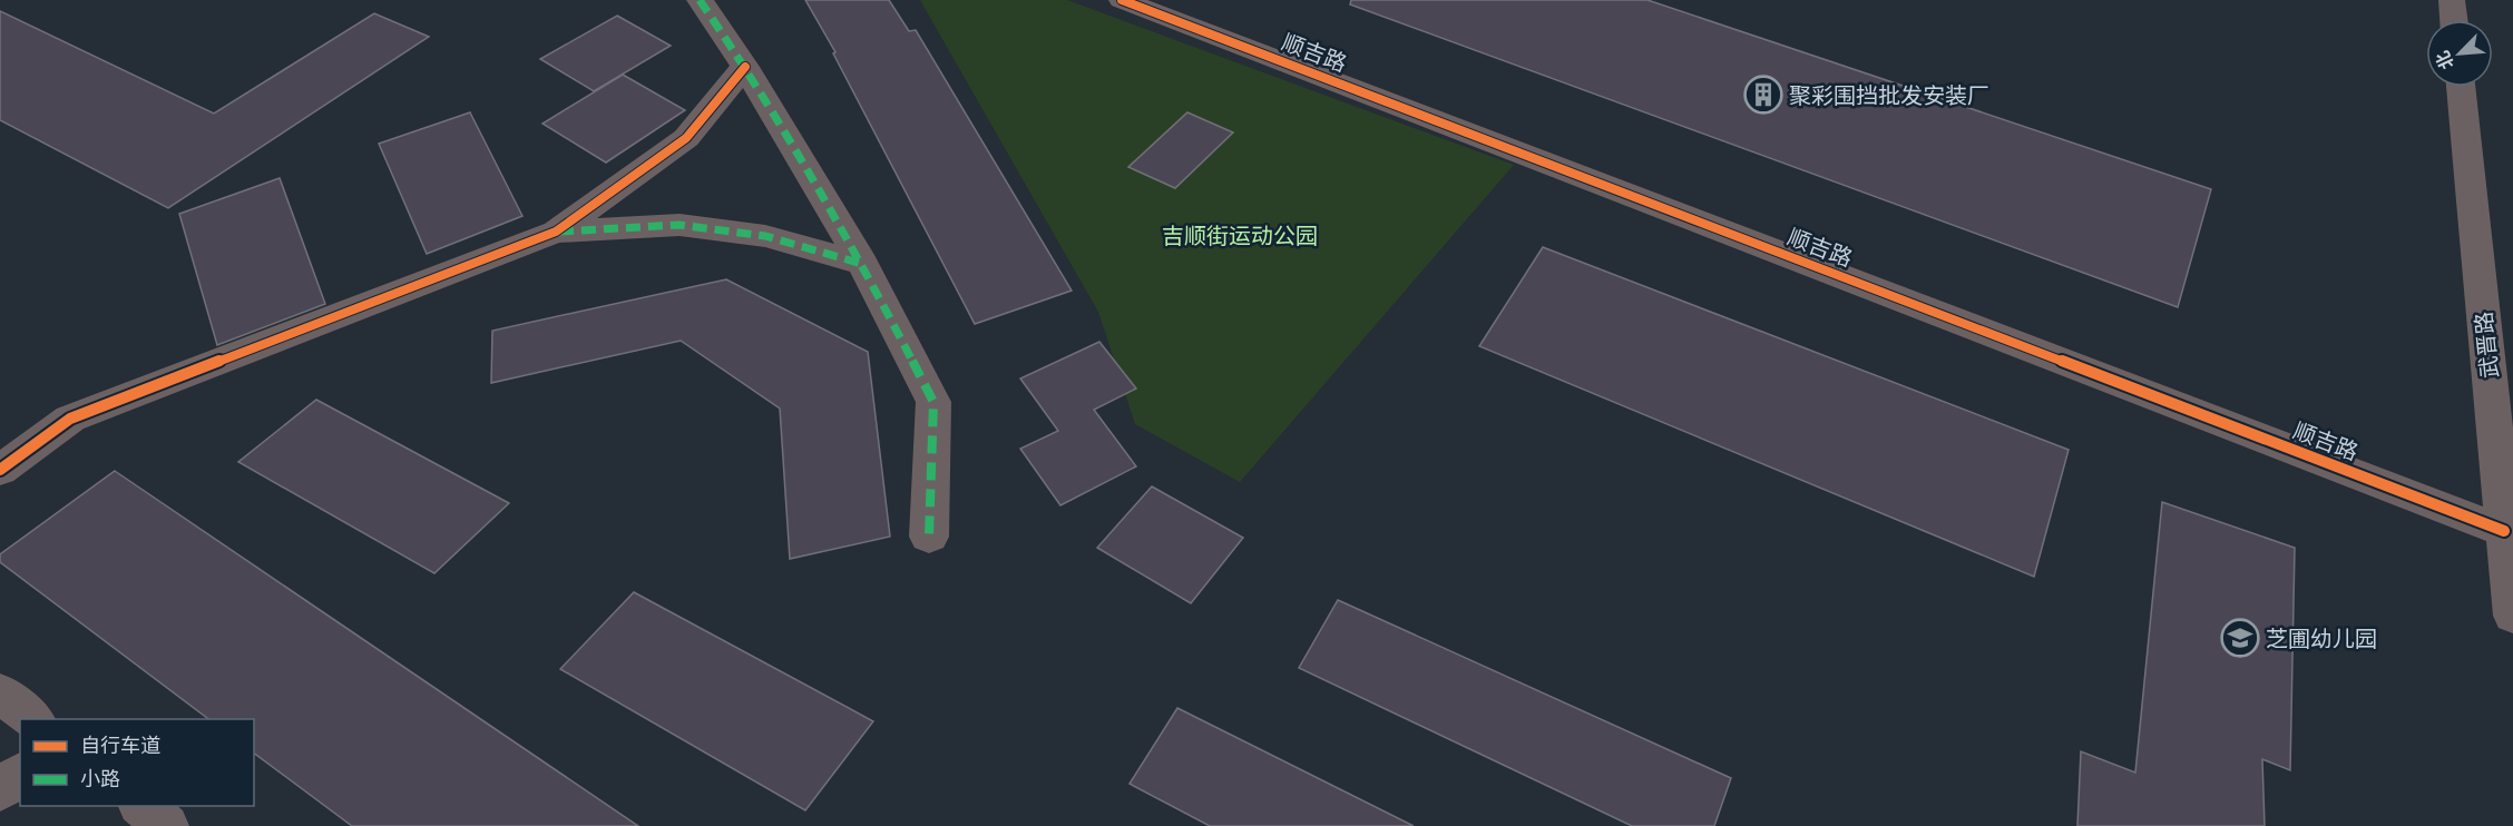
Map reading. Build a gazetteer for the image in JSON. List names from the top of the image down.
{
  "streets": {
    "street": ["顺吉路", "武晋路"]
  },
  "crossings": [
    ["顺吉路", "武晋路"]
  ],
  "parks": ["吉顺街运动公园"],
  "places": {
    "building": ["聚彩围挡批发安装厂"],
    "school or university": ["芝圃幼儿园"]
  },
  "legend": ["自行车道", "小路"],
  "north": "bottom left"
}
